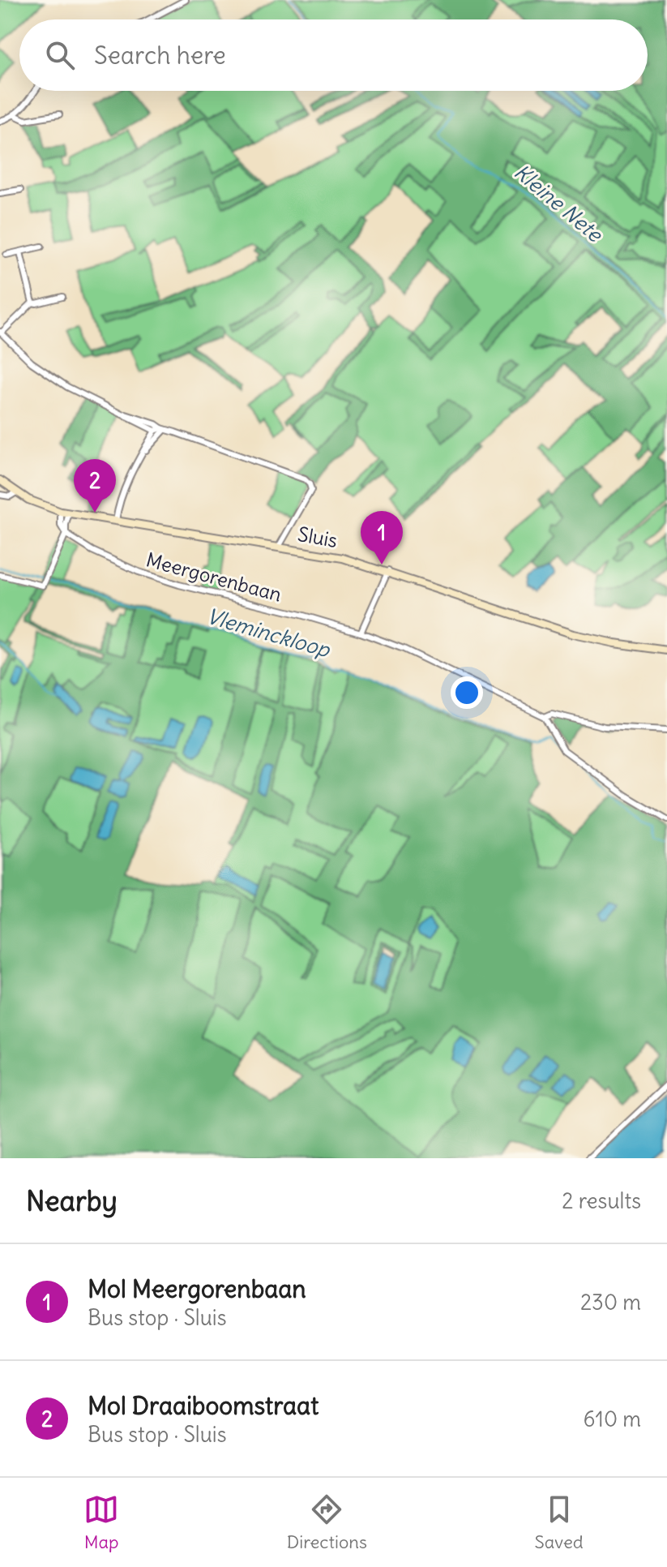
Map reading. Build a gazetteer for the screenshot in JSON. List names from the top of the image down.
{
  "streets": {
    "street": ["Sluis", "Meergorenbaan"]
  },
  "water": ["Kleine Nete", "Vleminckloop"],
  "page": {
    "search": "Search here",
    "pins": ["2", "1"],
    "heading": ["Nearby", "2 results"],
    "list": [
      {
        "mark": "1",
        "name": "Mol Meergorenbaan",
        "note": "Bus stop · Sluis",
        "value": "230 m"
      },
      {
        "mark": "2",
        "name": "Mol Draaiboomstraat",
        "note": "Bus stop · Sluis",
        "value": "610 m"
      }
    ],
    "nav": ["Map", "Directions", "Saved"]
  }
}
